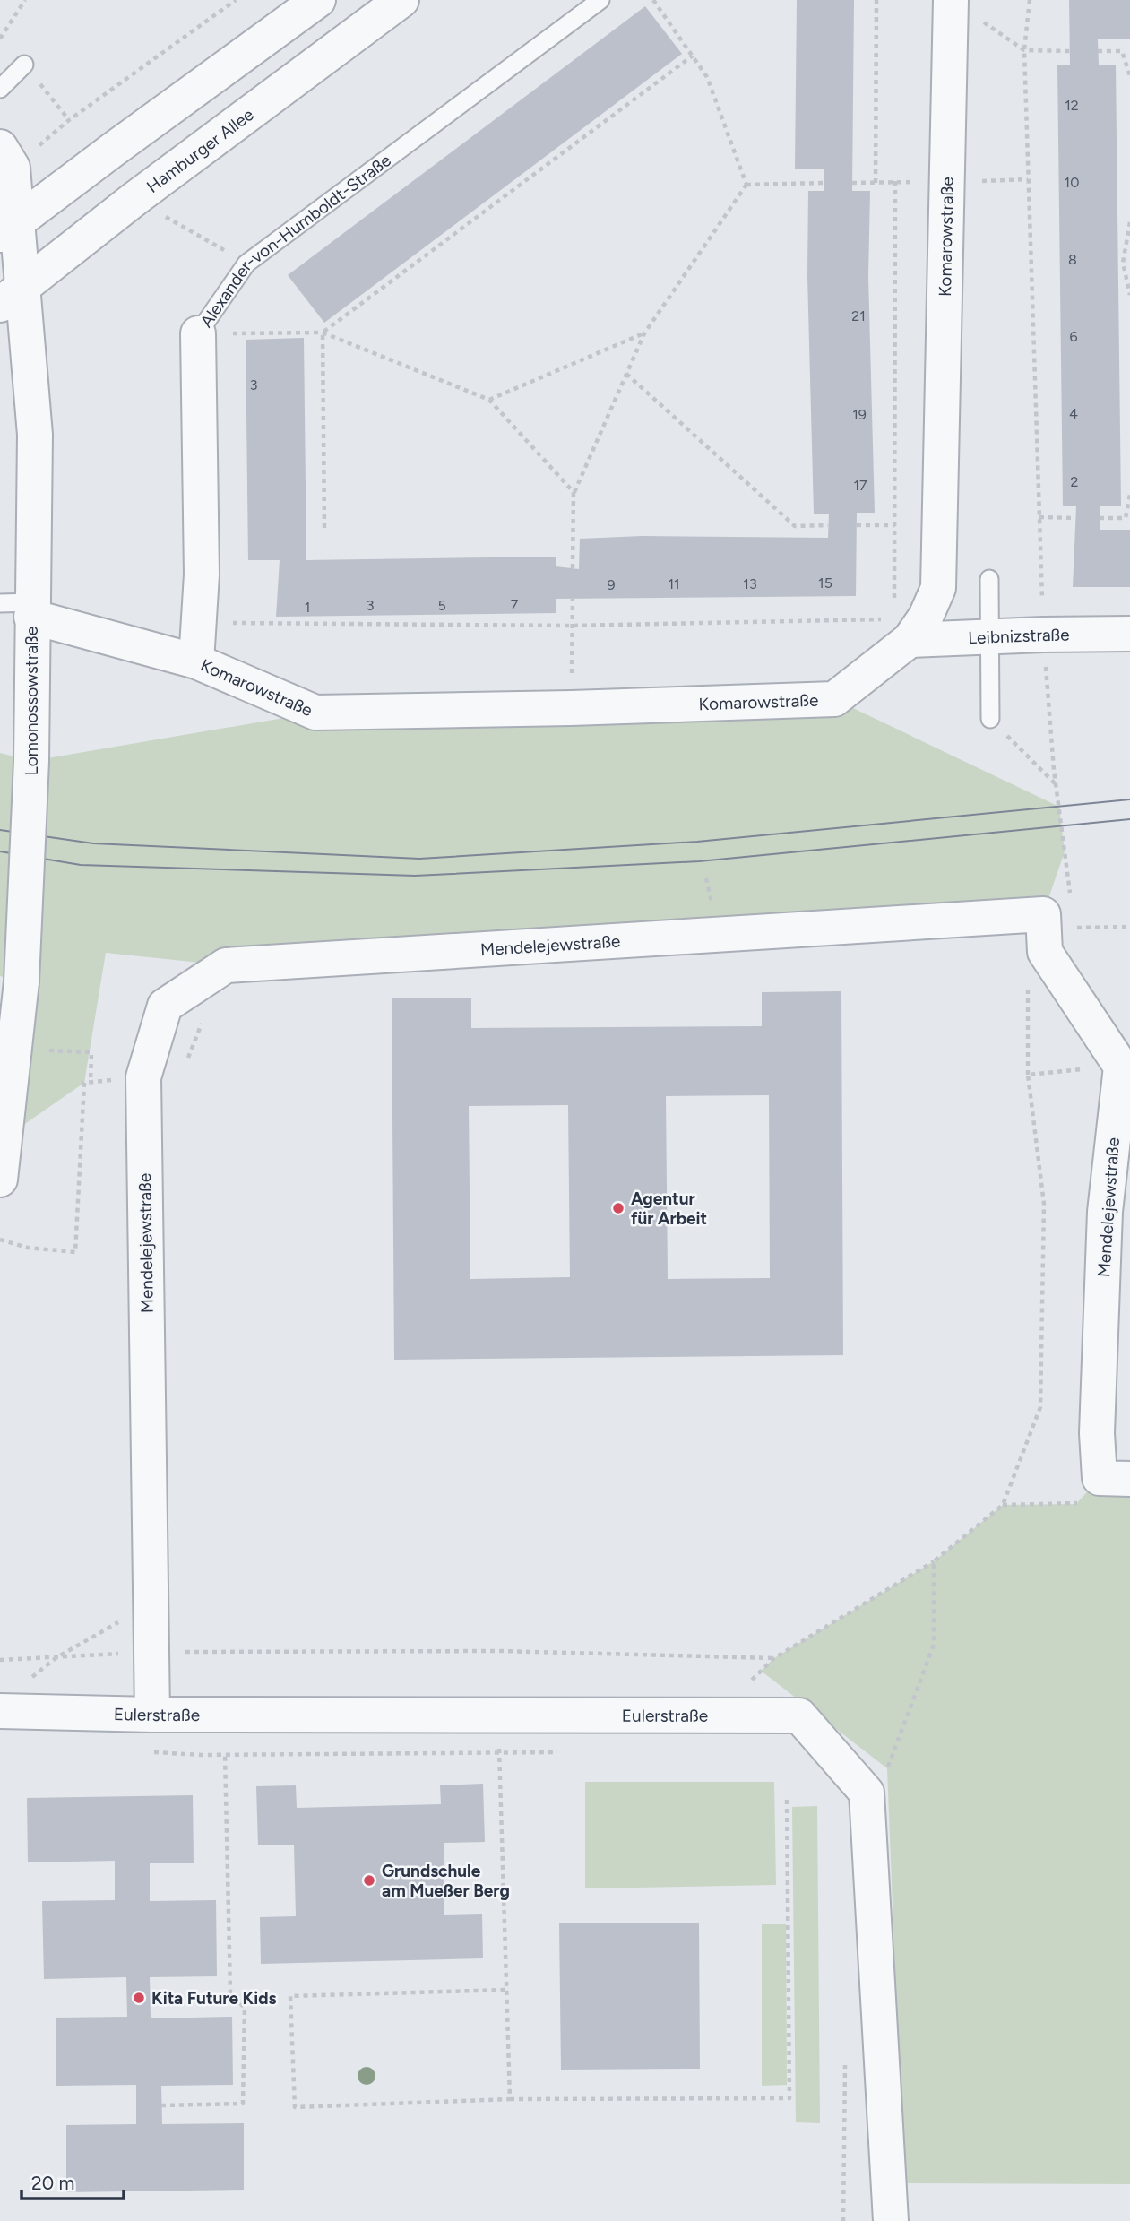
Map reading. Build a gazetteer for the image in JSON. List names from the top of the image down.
{
  "streets": {
    "street": [
      "Hamburger Allee",
      "Komarowstraße",
      "Alexander-von-Humboldt-Straße",
      "Leibnizstraße",
      "Lomonossowstraße",
      "Mendelejewstraße",
      "Eulerstraße"
    ]
  },
  "crossings": [
    ["Hamburger Allee", "Lomonossowstraße"],
    ["Komarowstraße", "Alexander-von-Humboldt-Straße"],
    ["Komarowstraße", "Leibnizstraße"],
    ["Komarowstraße", "Lomonossowstraße"],
    ["Mendelejewstraße", "Eulerstraße"]
  ],
  "places": ["Agentur für Arbeit", "Grundschule am Mueßer Berg", "Kita Future Kids"],
  "house_numbers": [
    "12",
    "10",
    "8",
    "21",
    "6",
    "3",
    "4",
    "19",
    "2",
    "17",
    "15",
    "11",
    "13",
    "9",
    "7",
    "3",
    "5",
    "1"
  ],
  "scale_bar": "20 m"
}
